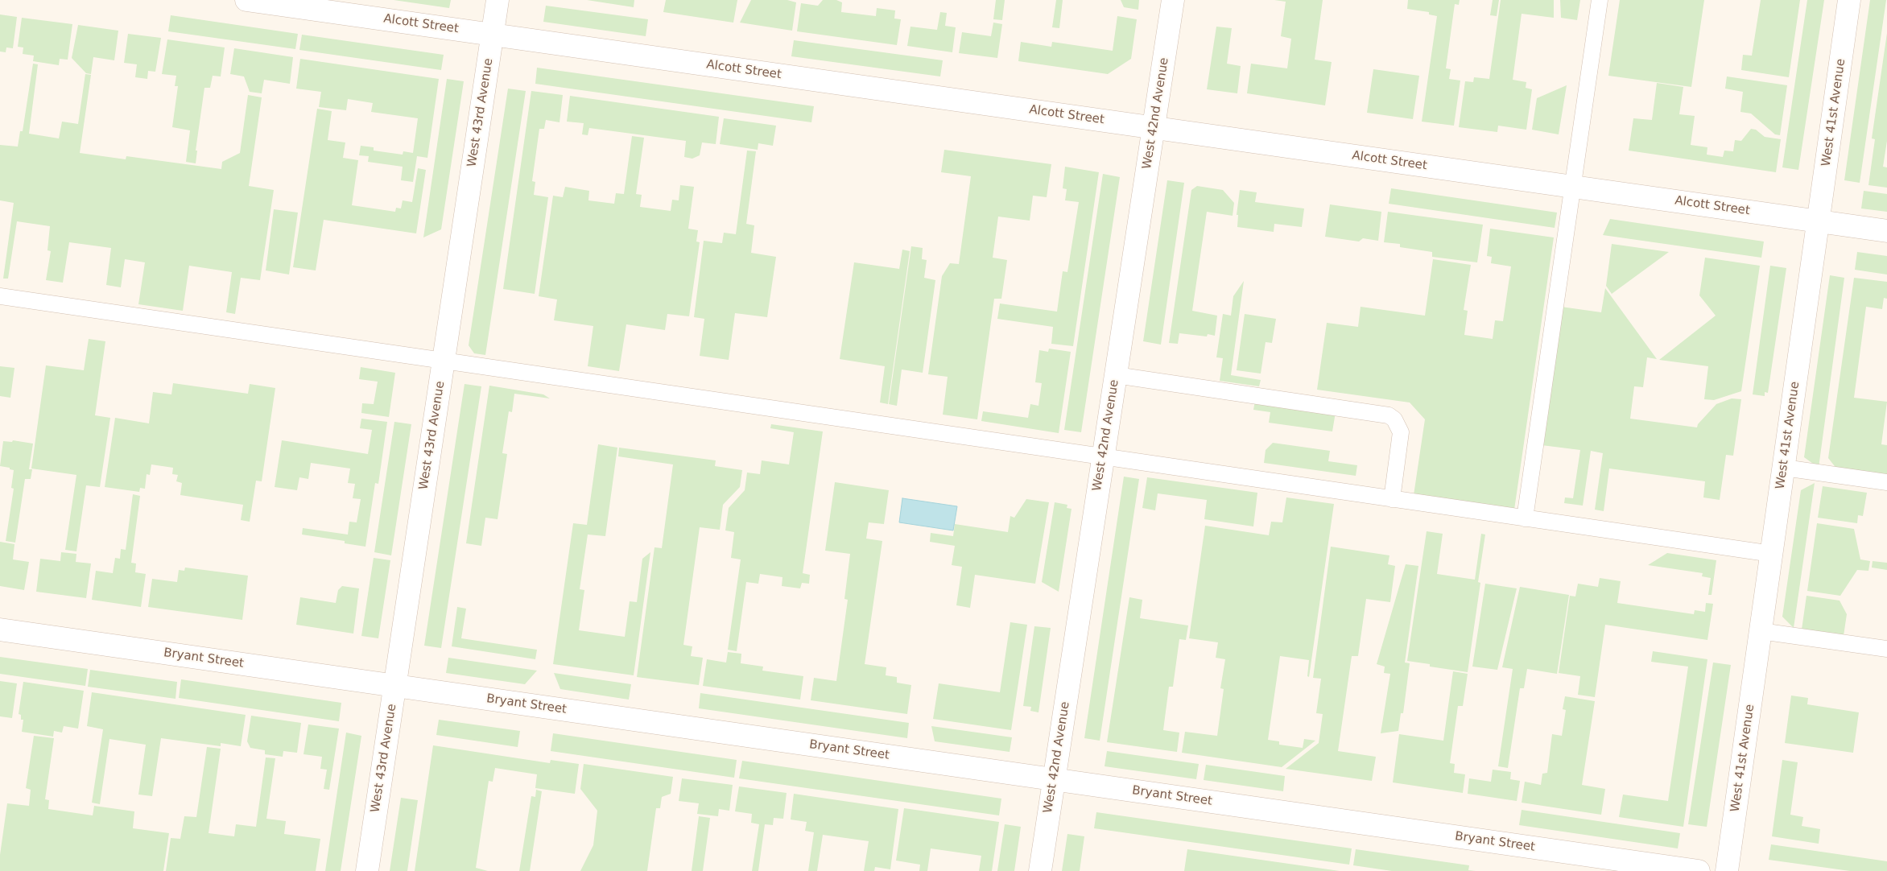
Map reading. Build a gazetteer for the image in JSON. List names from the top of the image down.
{
  "streets": {
    "street": [
      "Alcott Street",
      "West 43rd Avenue",
      "West 41st Avenue",
      "West 42nd Avenue",
      "Bryant Street"
    ]
  },
  "crossings": [
    ["Alcott Street", "West 43rd Avenue"],
    ["Alcott Street", "West 41st Avenue"],
    ["Alcott Street", "West 42nd Avenue"],
    ["West 43rd Avenue", "Bryant Street"],
    ["West 42nd Avenue", "Bryant Street"]
  ]
}
